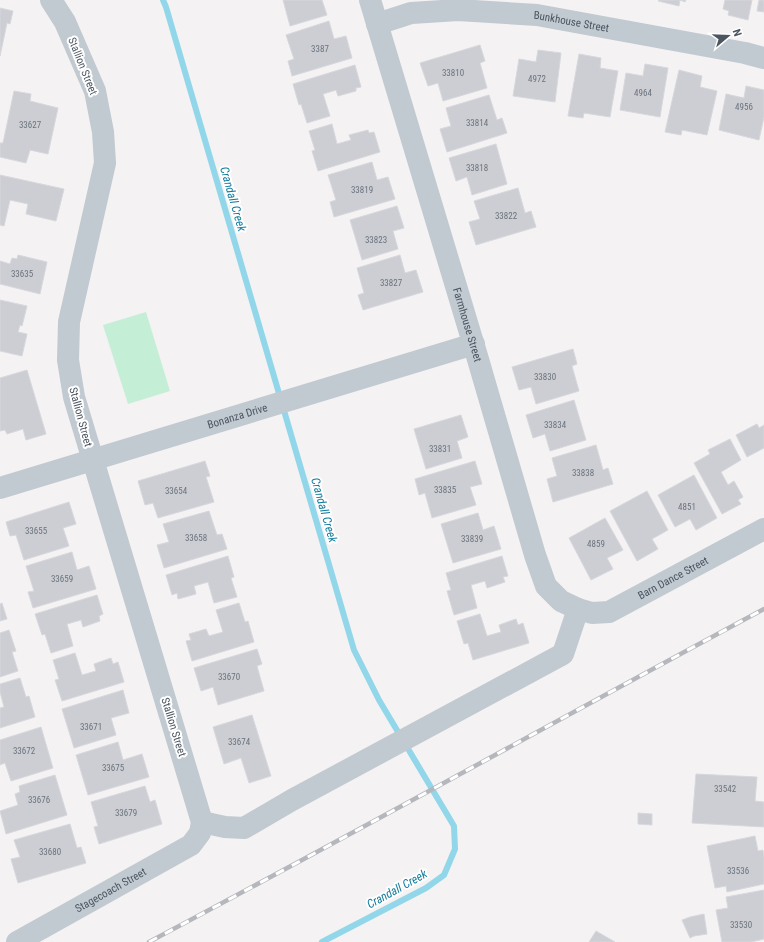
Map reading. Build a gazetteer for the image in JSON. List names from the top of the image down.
{
  "streets": {
    "street": [
      "Bunkhouse Street",
      "Stallion Street",
      "Farmhouse Street",
      "Bonanza Drive",
      "Barn Dance Street",
      "Stagecoach Street"
    ]
  },
  "crossings": [
    ["Bunkhouse Street", "Farmhouse Street"],
    ["Stallion Street", "Bonanza Drive"],
    ["Stallion Street", "Stagecoach Street"],
    ["Farmhouse Street", "Bonanza Drive"],
    ["Farmhouse Street", "Barn Dance Street"]
  ],
  "water": ["Crandall Creek"],
  "house_numbers": [
    "3387",
    "33810",
    "4972",
    "4964",
    "4956",
    "33814",
    "33627",
    "33818",
    "33819",
    "33822",
    "33823",
    "33635",
    "33827",
    "33830",
    "33834",
    "33831",
    "33838",
    "33835",
    "33654",
    "4851",
    "33655",
    "33658",
    "33839",
    "4859",
    "33659",
    "33670",
    "33671",
    "33674",
    "33672",
    "33675",
    "33542",
    "33676",
    "33679",
    "33680",
    "33536",
    "33530"
  ],
  "north": "right"
}
